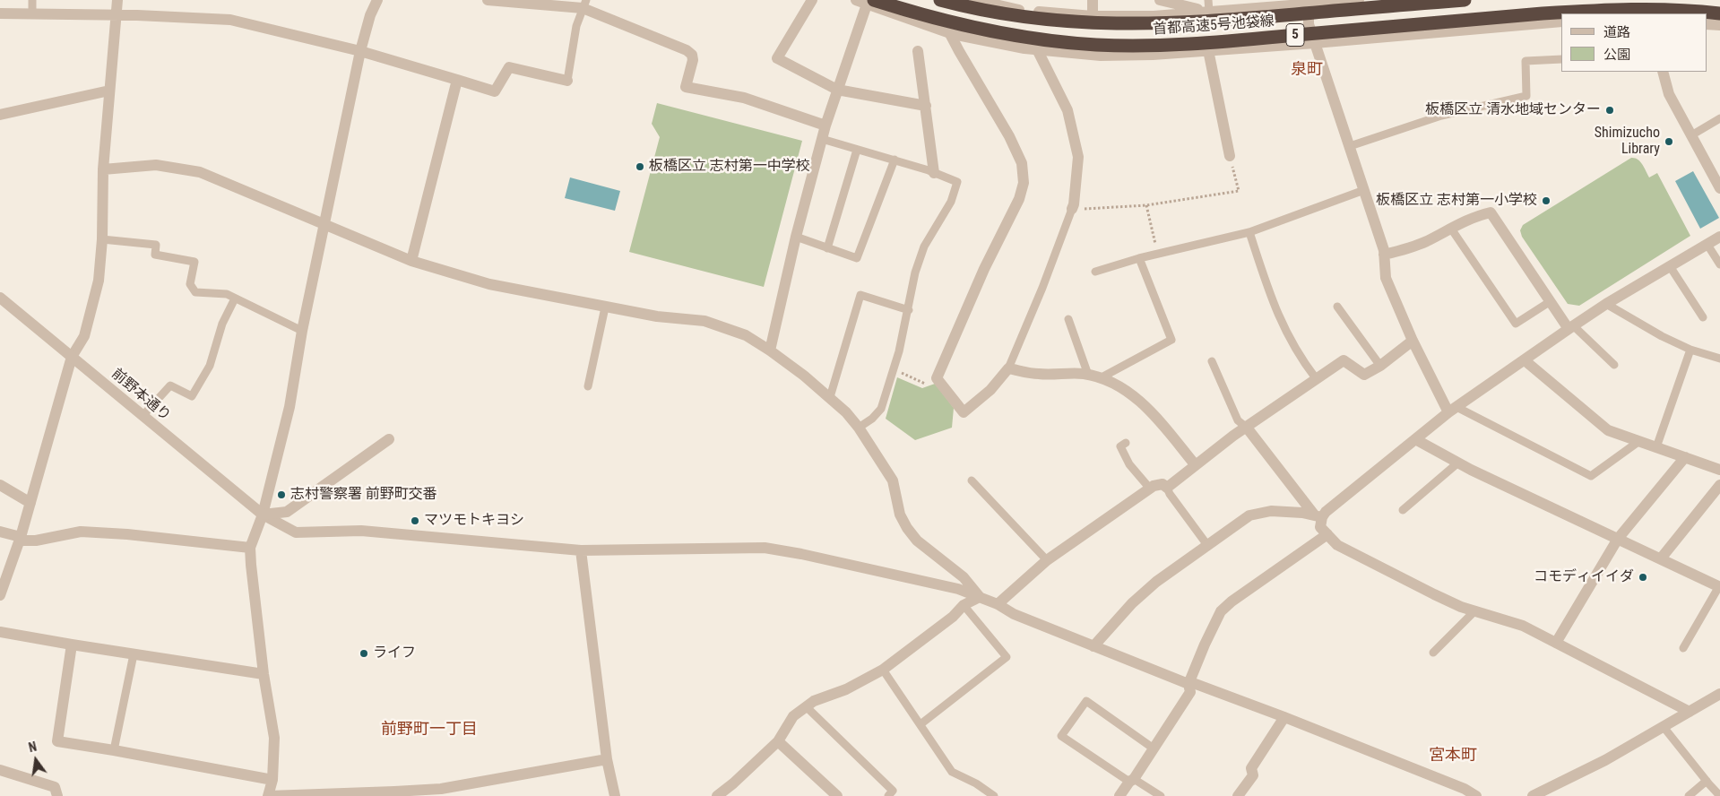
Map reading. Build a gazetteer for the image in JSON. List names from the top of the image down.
{
  "streets": {
    "highway": ["首都高速5号池袋線", "5"],
    "street": ["前野本通り"]
  },
  "districts": ["泉町", "前野町一丁目", "宮本町"],
  "places": [
    "板橋区立 清水地域センター",
    "Shimizucho Library",
    "板橋区立 志村第一中学校",
    "板橋区立 志村第一小学校",
    "志村警察署 前野町交番",
    "マツモトキヨシ",
    "コモディイイダ",
    "ライフ"
  ],
  "legend": ["道路", "公園"],
  "north": "top"
}
